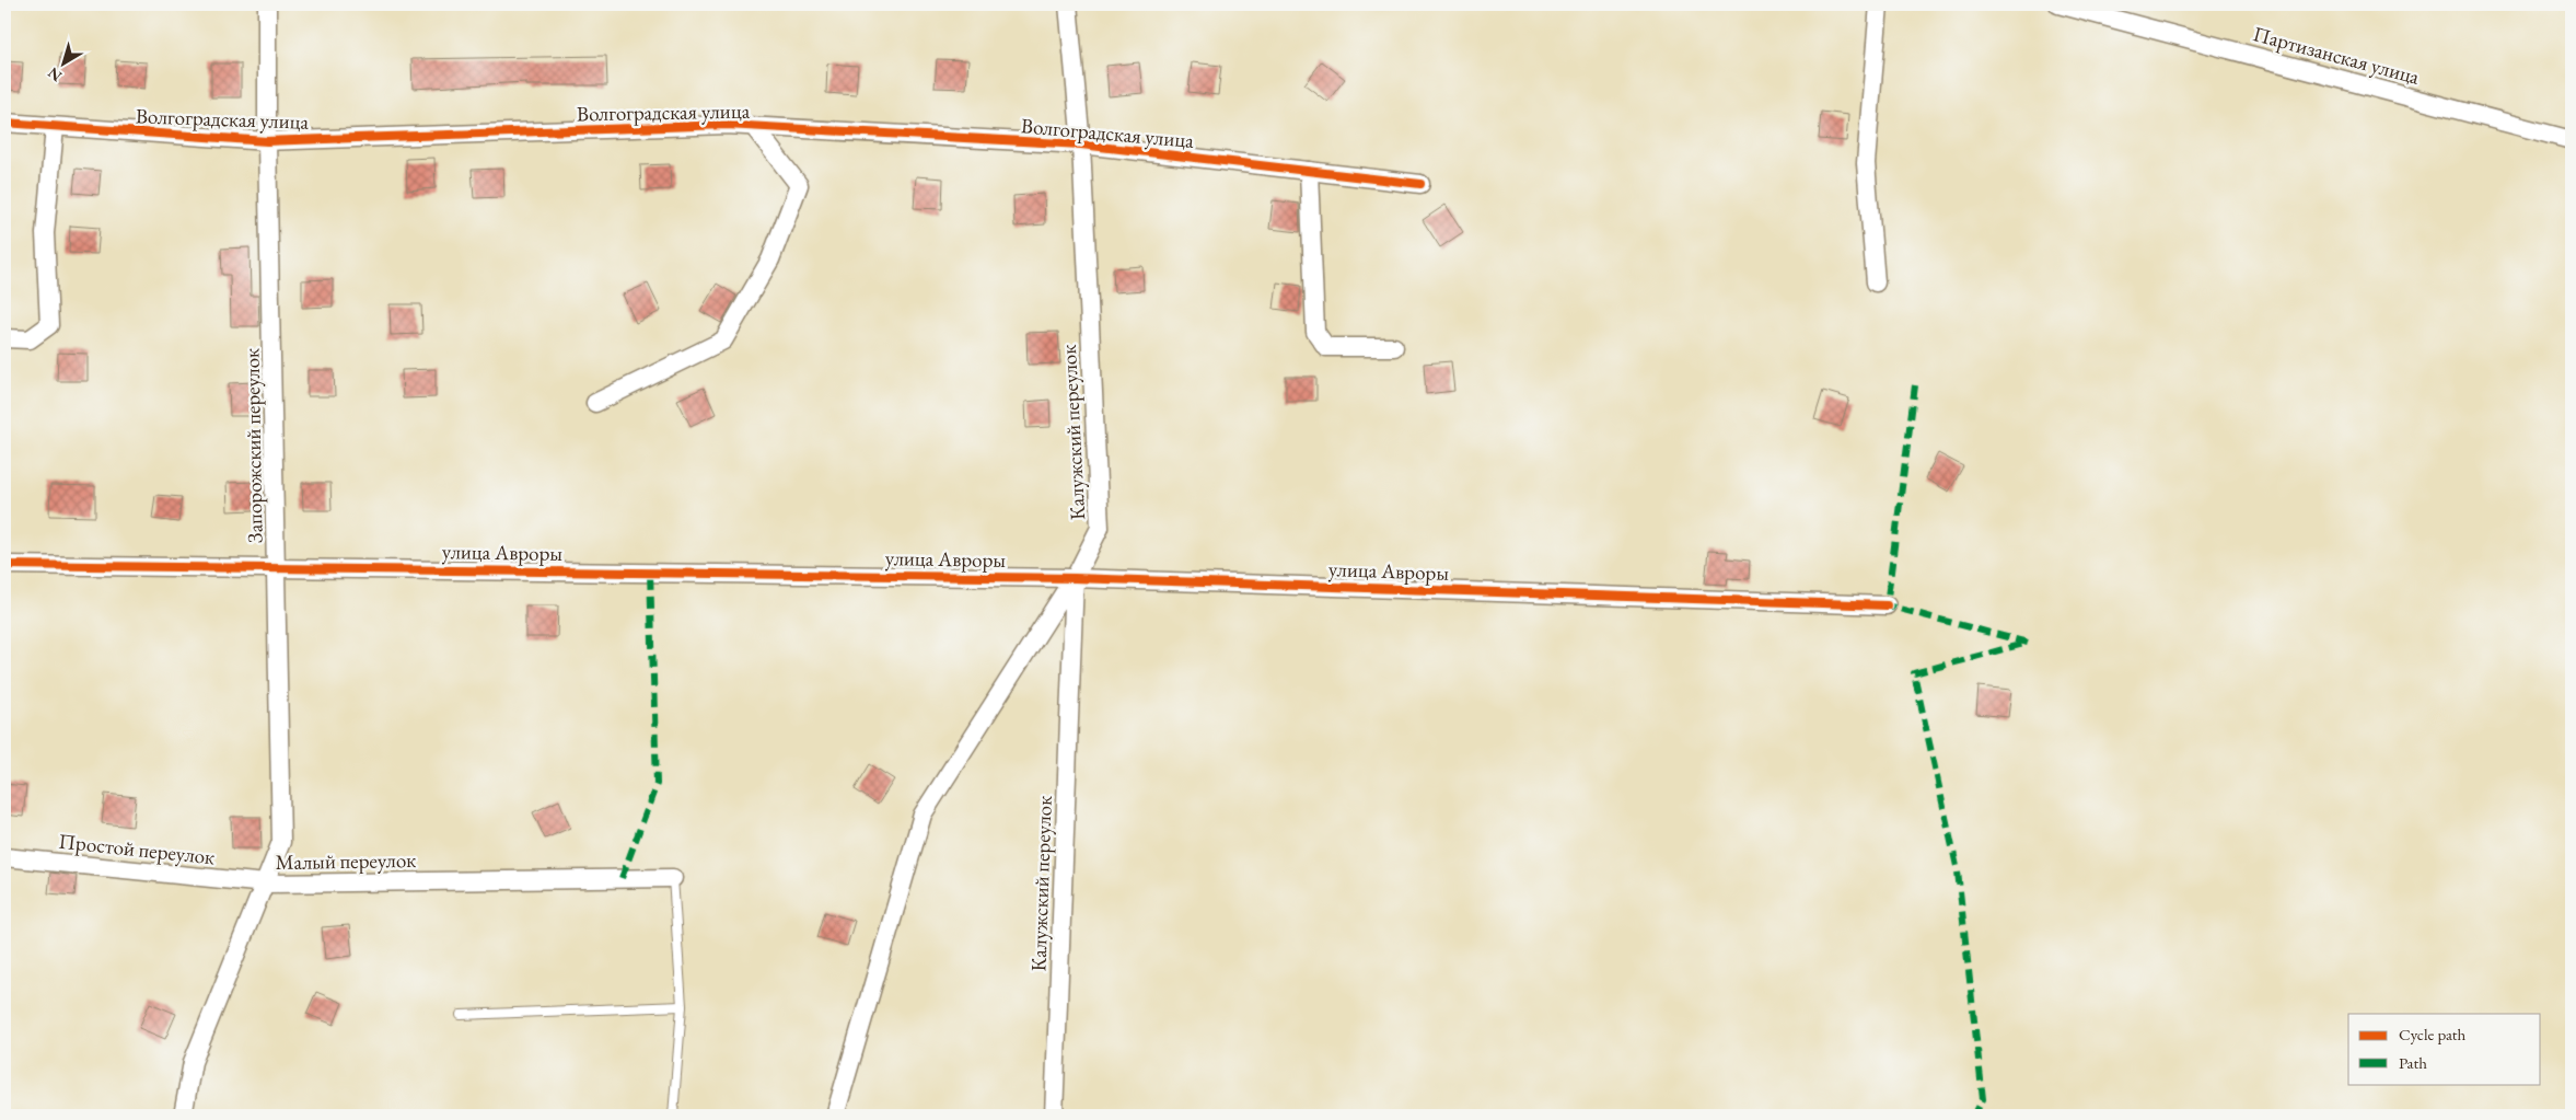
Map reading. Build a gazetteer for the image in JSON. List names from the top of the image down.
{
  "streets": {
    "street": [
      "Партизанская улица",
      "Волгоградская улица",
      "Калужский переулок",
      "Запорожский переулок",
      "улица Авроры",
      "Простой переулок",
      "Малый переулок"
    ]
  },
  "crossings": [
    ["Волгоградская улица", "Калужский переулок"],
    ["Волгоградская улица", "Запорожский переулок"],
    ["Калужский переулок", "улица Авроры"],
    ["Запорожский переулок", "улица Авроры"],
    ["Запорожский переулок", "Простой переулок"],
    ["Запорожский переулок", "Малый переулок"],
    ["Простой переулок", "Малый переулок"]
  ],
  "legend": ["Cycle path", "Path"],
  "north": "bottom left"
}
